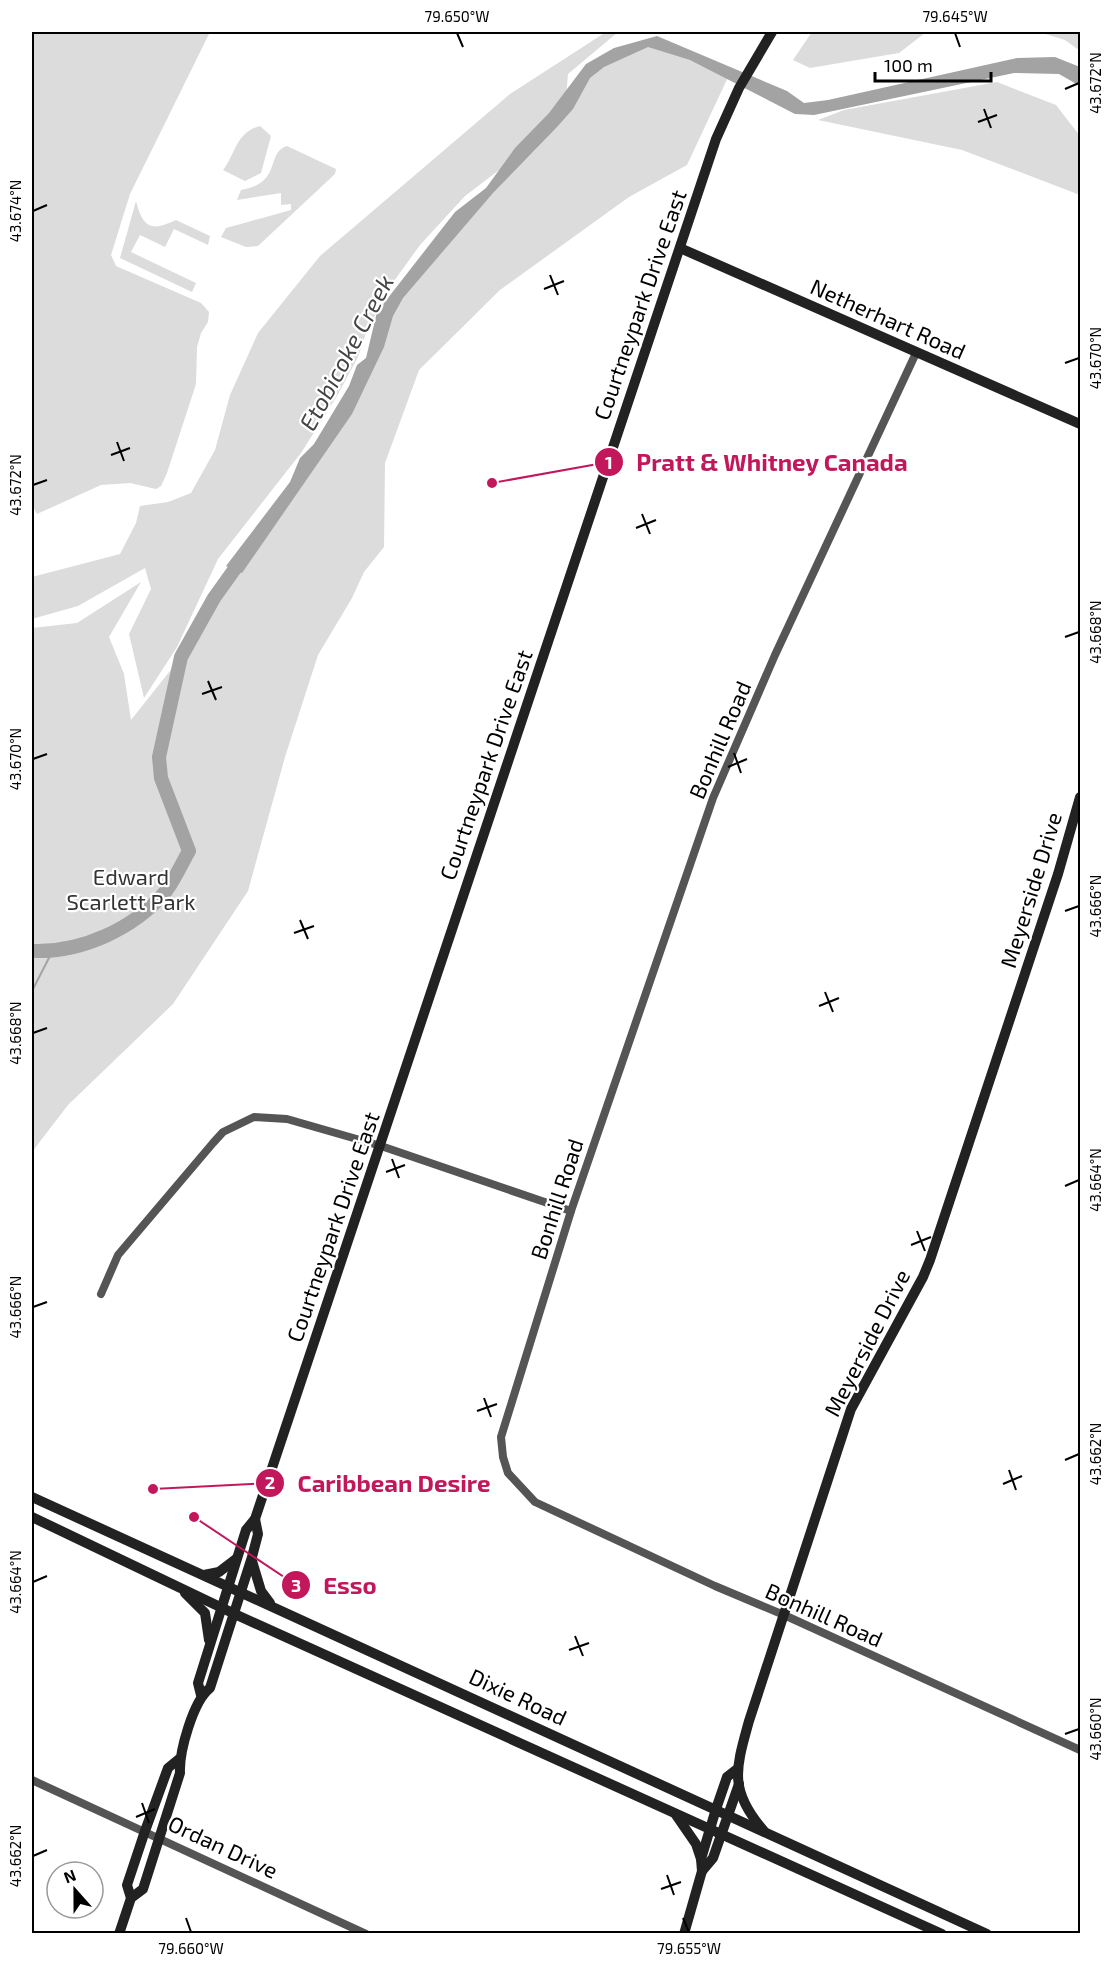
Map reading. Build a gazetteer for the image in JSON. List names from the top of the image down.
{
  "streets": {
    "street": [
      "Courtneypark Drive East",
      "Netherhart Road",
      "Bonhill Road",
      "Meyerside Drive",
      "Dixie Road",
      "Ordan Drive"
    ]
  },
  "crossings": [
    ["Courtneypark Drive East", "Netherhart Road"],
    ["Courtneypark Drive East", "Dixie Road"],
    ["Courtneypark Drive East", "Ordan Drive"],
    ["Netherhart Road", "Bonhill Road"],
    ["Bonhill Road", "Meyerside Drive"],
    ["Meyerside Drive", "Dixie Road"]
  ],
  "water": ["Etobicoke Creek"],
  "parks": ["Edward Scarlett Park"],
  "places": ["Pratt & Whitney Canada", "Caribbean Desire", "Esso"],
  "scale_bar": "100 m",
  "north": "top",
  "coordinates": [
    "79.650°W",
    "79.645°W",
    "43.672°N",
    "43.674°N",
    "43.670°N",
    "43.668°N",
    "43.666°N",
    "43.664°N",
    "43.662°N",
    "43.660°N",
    "79.660°W",
    "79.655°W"
  ]
}
